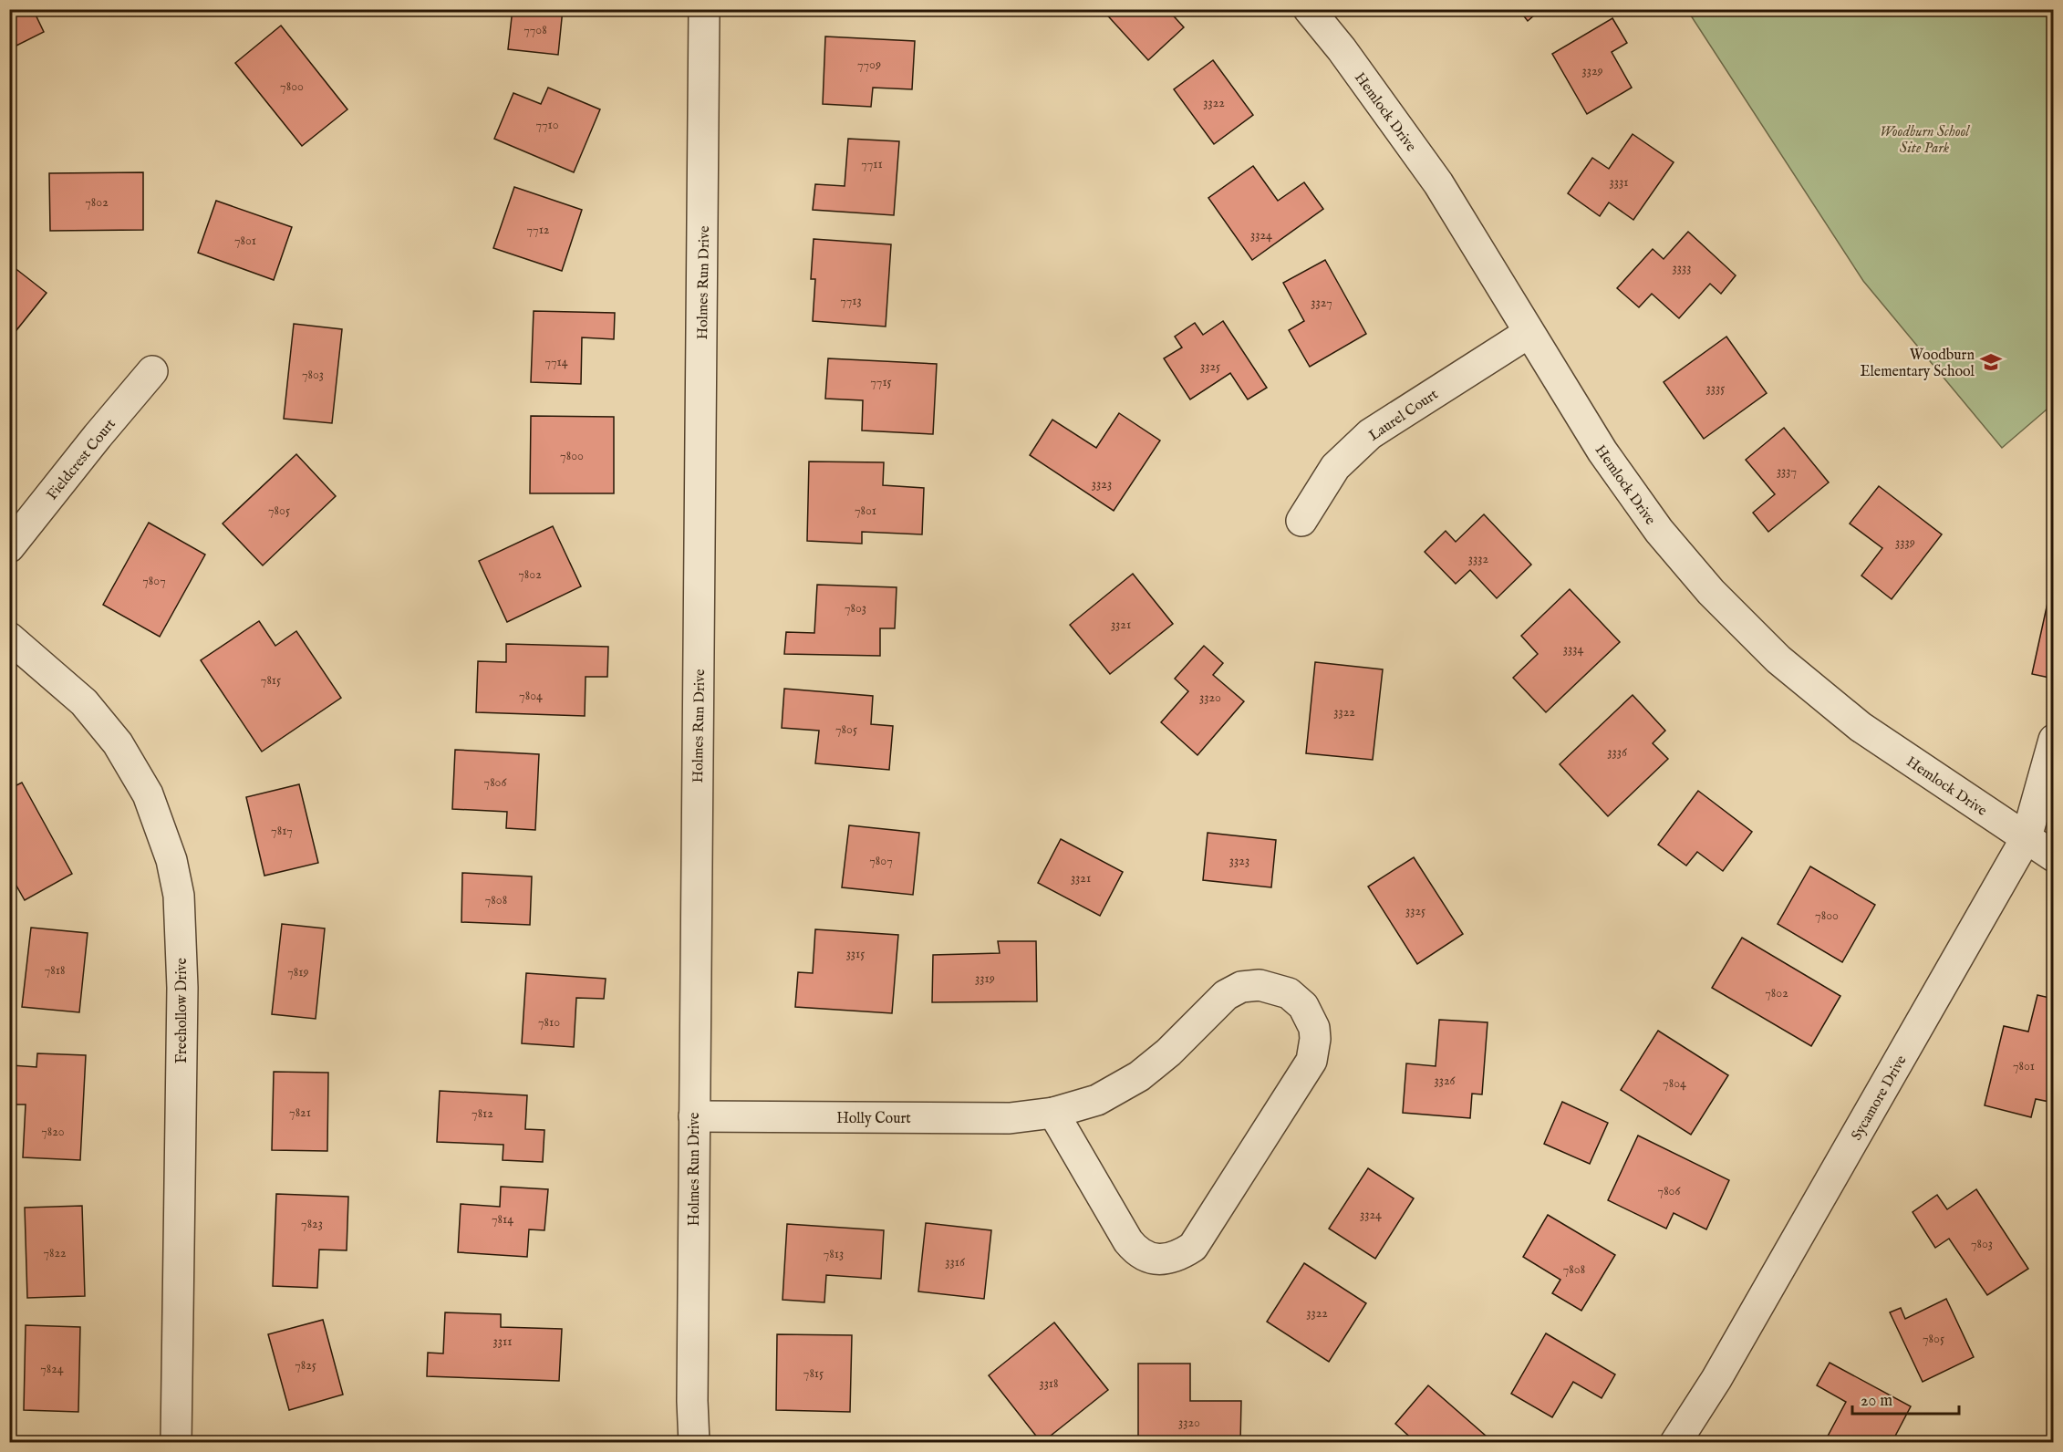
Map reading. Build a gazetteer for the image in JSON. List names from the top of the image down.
{
  "streets": {
    "street": [
      "Hemlock Drive",
      "Holmes Run Drive",
      "Laurel Court",
      "Fieldcrest Court",
      "Freehollow Drive",
      "Sycamore Drive",
      "Holly Court"
    ]
  },
  "crossings": [
    ["Hemlock Drive", "Laurel Court"],
    ["Hemlock Drive", "Sycamore Drive"],
    ["Holmes Run Drive", "Holly Court"]
  ],
  "parks": ["Woodburn School Site Park"],
  "places": {
    "school or university": ["Woodburn Elementary School"]
  },
  "house_numbers": [
    "7708",
    "7709",
    "3329",
    "7800",
    "3322",
    "7710",
    "7711",
    "3331",
    "7802",
    "7712",
    "3324",
    "7801",
    "3333",
    "7713",
    "3327",
    "7714",
    "3325",
    "7803",
    "7715",
    "3335",
    "7800",
    "3337",
    "3323",
    "7805",
    "7801",
    "3339",
    "3332",
    "7802",
    "7807",
    "7803",
    "3321",
    "3334",
    "7815",
    "7804",
    "3320",
    "3322",
    "7805",
    "3336",
    "7806",
    "7817",
    "7807",
    "3323",
    "3321",
    "7808",
    "3325",
    "7800",
    "3315",
    "7818",
    "7819",
    "3319",
    "7802",
    "7810",
    "7801",
    "3326",
    "7804",
    "7821",
    "7812",
    "7820",
    "7806",
    "3324",
    "7814",
    "7823",
    "7803",
    "7822",
    "7813",
    "3316",
    "7808",
    "3322",
    "7805",
    "3311",
    "7825",
    "7824",
    "7815",
    "3318",
    "3320"
  ],
  "scale_bar": "20 m"
}
